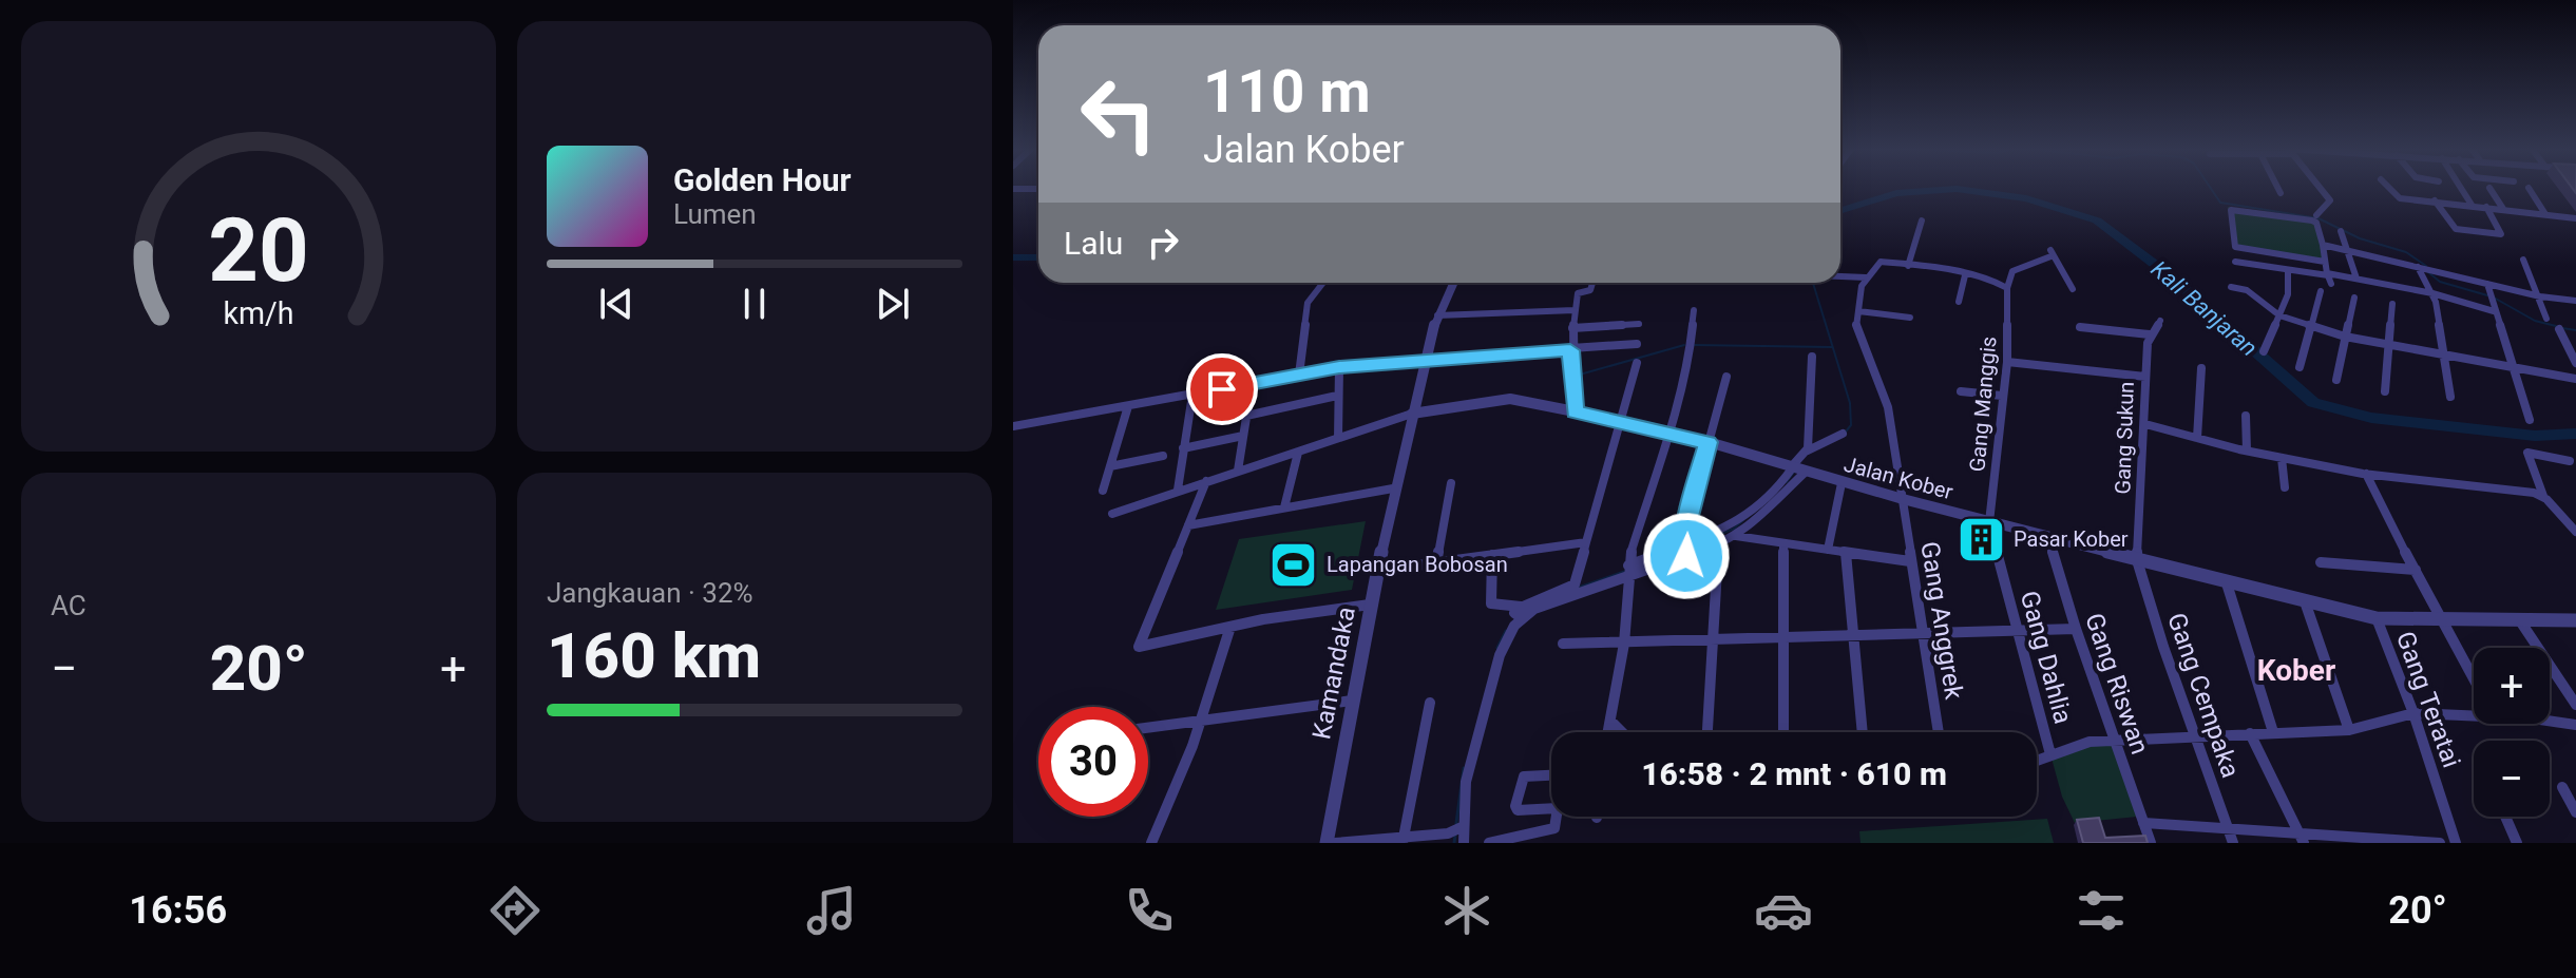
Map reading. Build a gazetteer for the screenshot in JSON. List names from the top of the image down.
{
  "streets": {
    "street": [
      "Gang Manggis",
      "Gang Sukun",
      "Jalan Kober",
      "Gang Anggrek",
      "Gang Dahlia",
      "Kamandaka",
      "Gang Riswan",
      "Gang Cempaka",
      "Gang Teratai"
    ]
  },
  "crossings": [
    ["Gang Manggis", "Jalan Kober"],
    ["Gang Manggis", "Gang Dahlia"],
    ["Gang Sukun", "Jalan Kober"],
    ["Gang Sukun", "Gang Cempaka"],
    ["Jalan Kober", "Gang Anggrek"],
    ["Jalan Kober", "Gang Dahlia"],
    ["Jalan Kober", "Kamandaka"],
    ["Jalan Kober", "Gang Riswan"],
    ["Jalan Kober", "Gang Cempaka"],
    ["Jalan Kober", "Gang Teratai"]
  ],
  "districts": ["Kober"],
  "water": ["Kali Banjaran"],
  "places": {
    "building": ["Pasar Kober"],
    "sports": ["Lapangan Bobosan"]
  },
  "page": {
    "turn": ["110 m", "Jalan Kober"],
    "song": ["Golden Hour", "Lumen"],
    "then": "Lalu",
    "tile": [
      "AC",
      ["Jangkauan · 32%", "160 km"]
    ],
    "heat": ["−", "20°", "+"],
    "map_buttons": ["+", "−"],
    "limit": "30",
    "trip": "16:58 · 2 mnt · 610 m",
    "tabs": ["16:56", "20°"],
    "gauge": ["20", "km/h"]
  }
}
